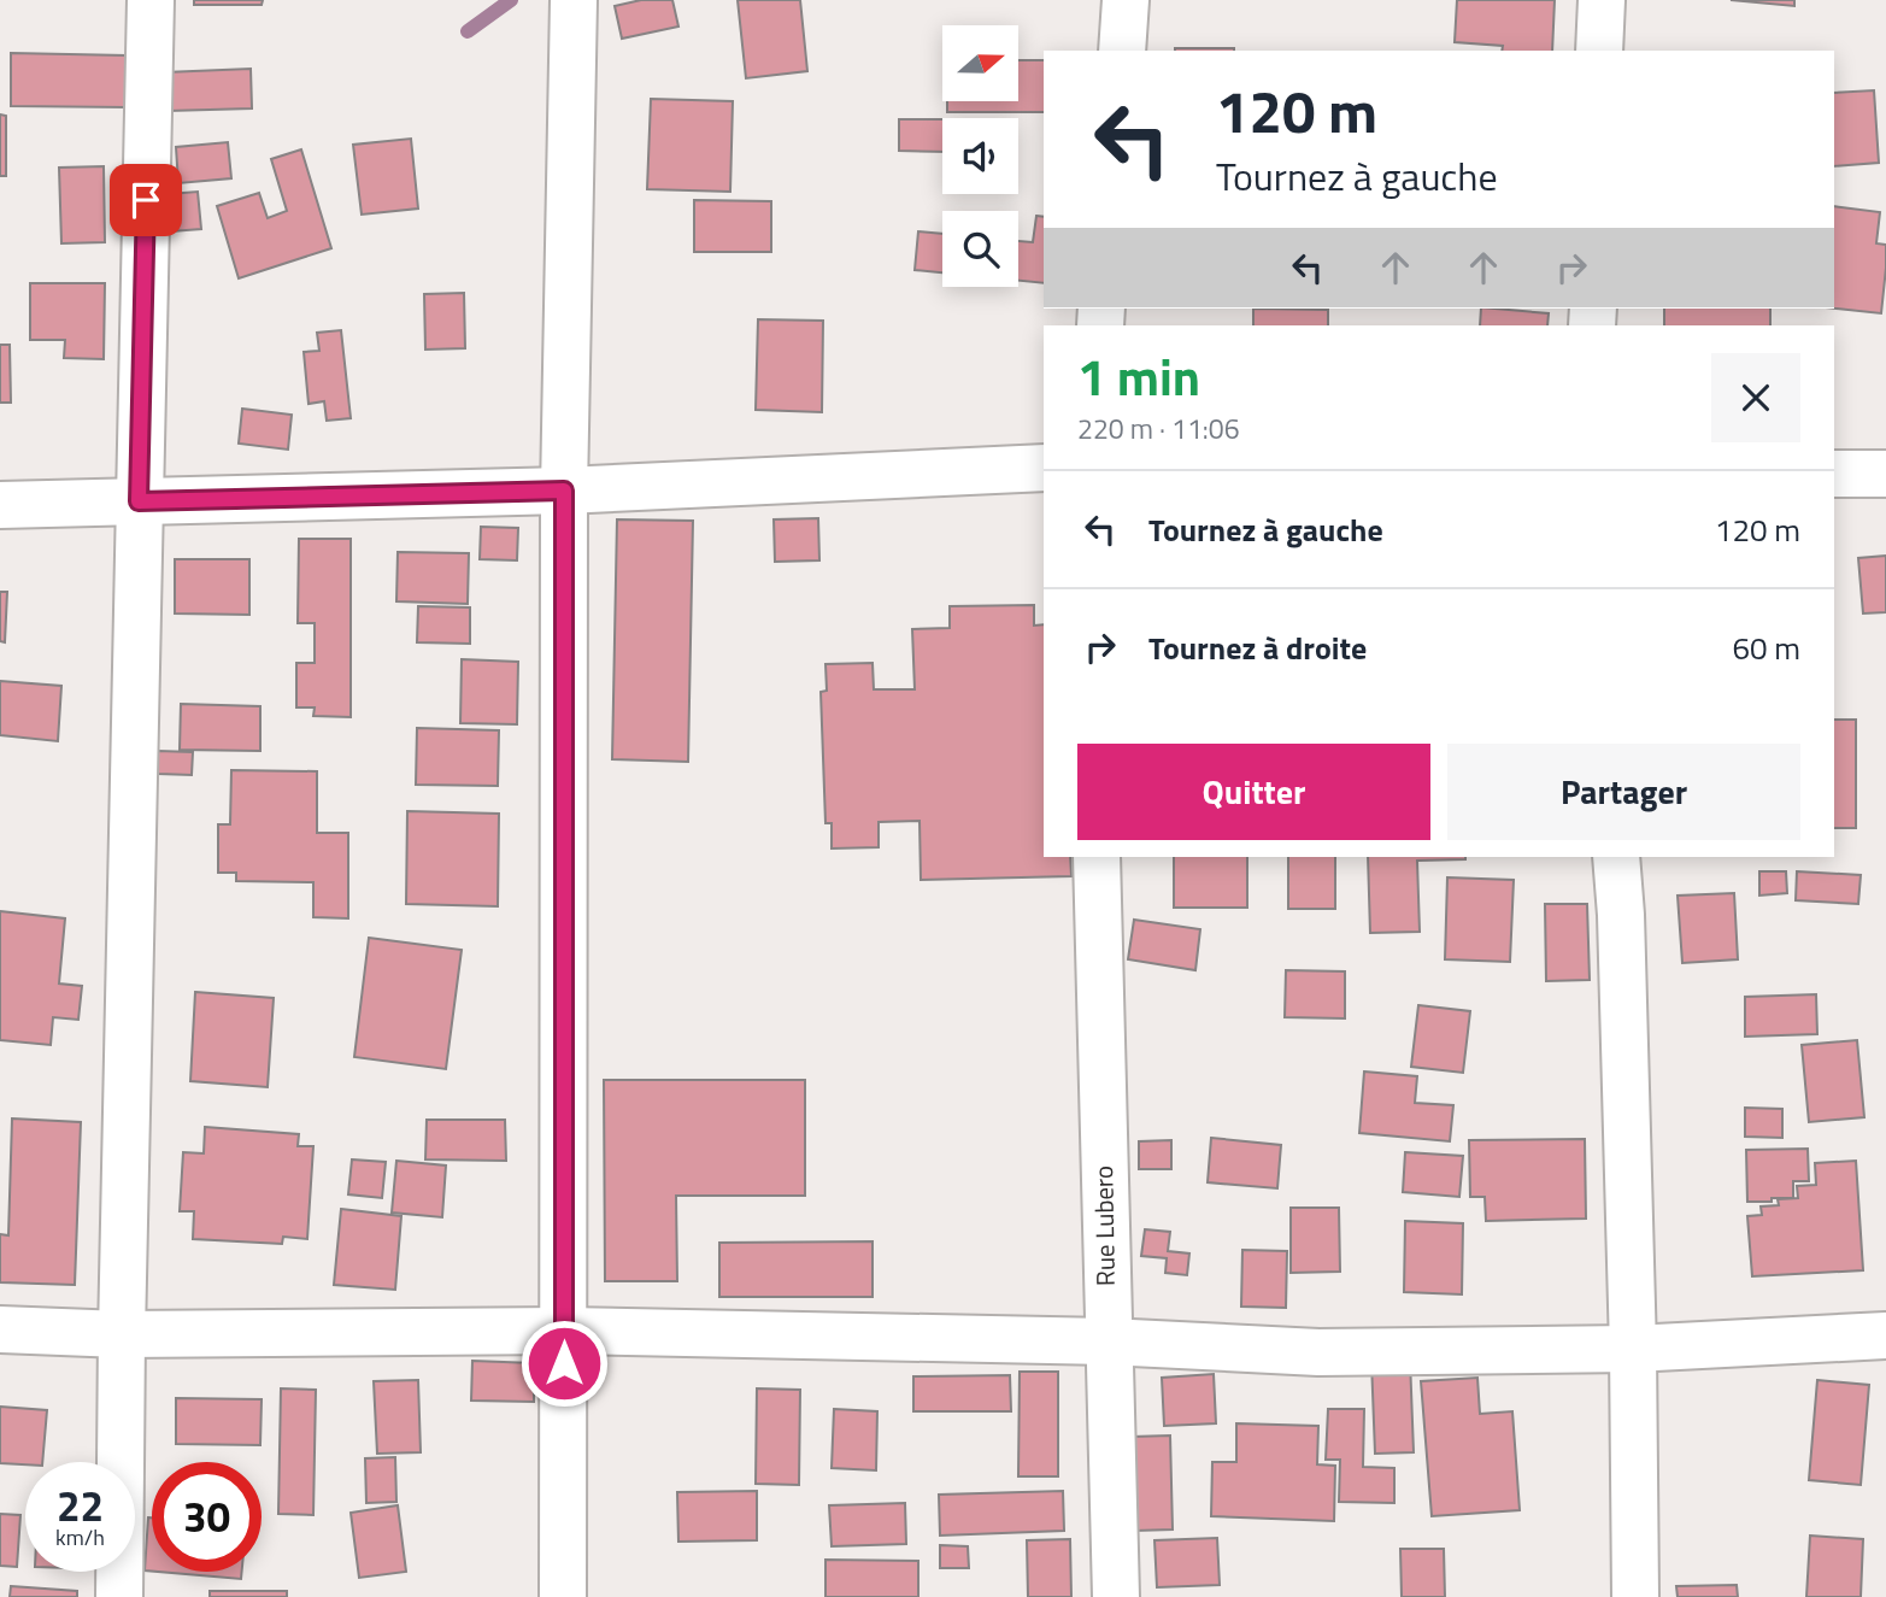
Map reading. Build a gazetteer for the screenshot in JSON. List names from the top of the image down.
{
  "streets": {
    "street": ["Rue Lubero"]
  },
  "north": "right",
  "page": {
    "turn": ["120 m", "Tournez à gauche"],
    "heading": ["1 min", "220 m · 11:06"],
    "list": [
      {
        "name": "Tournez à gauche",
        "value": "120 m"
      },
      {
        "name": "Tournez à droite",
        "value": "60 m"
      }
    ],
    "buttons": ["Quitter", "Partager"],
    "speed": "22 km/h",
    "limit": "30"
  }
}
